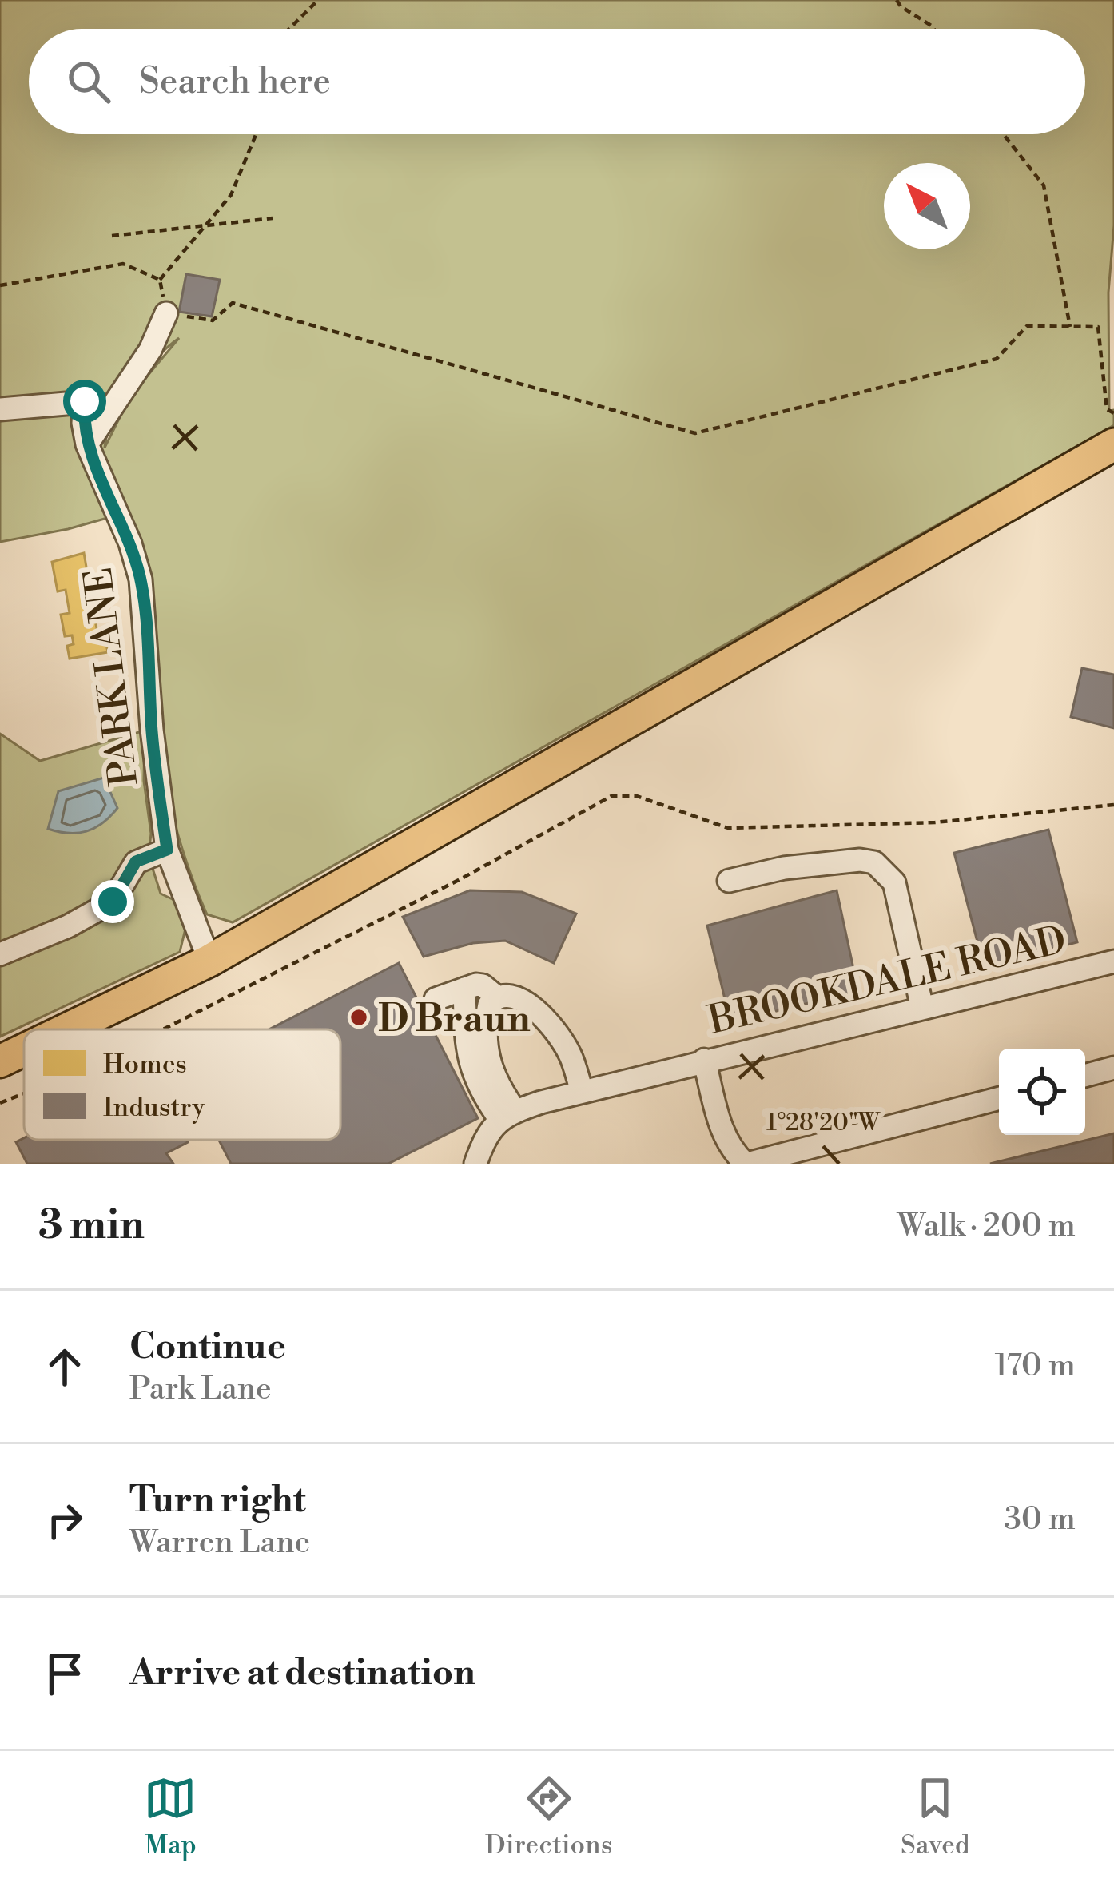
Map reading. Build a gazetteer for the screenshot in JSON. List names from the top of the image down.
{
  "streets": {
    "street": ["PARK LANE", "BROOKDALE ROAD"]
  },
  "places": ["D Braun"],
  "legend": ["Homes", "Industry"],
  "north": "top left",
  "page": {
    "search": "Search here",
    "heading": ["3 min", "Walk · 200 m"],
    "list": [
      ["Continue", "Park Lane", "170 m"],
      ["Turn right", "Warren Lane", "30 m"],
      "Arrive at destination"
    ],
    "nav": ["Map", "Directions", "Saved"]
  },
  "coordinates": ["1°28'20\"W"]
}
